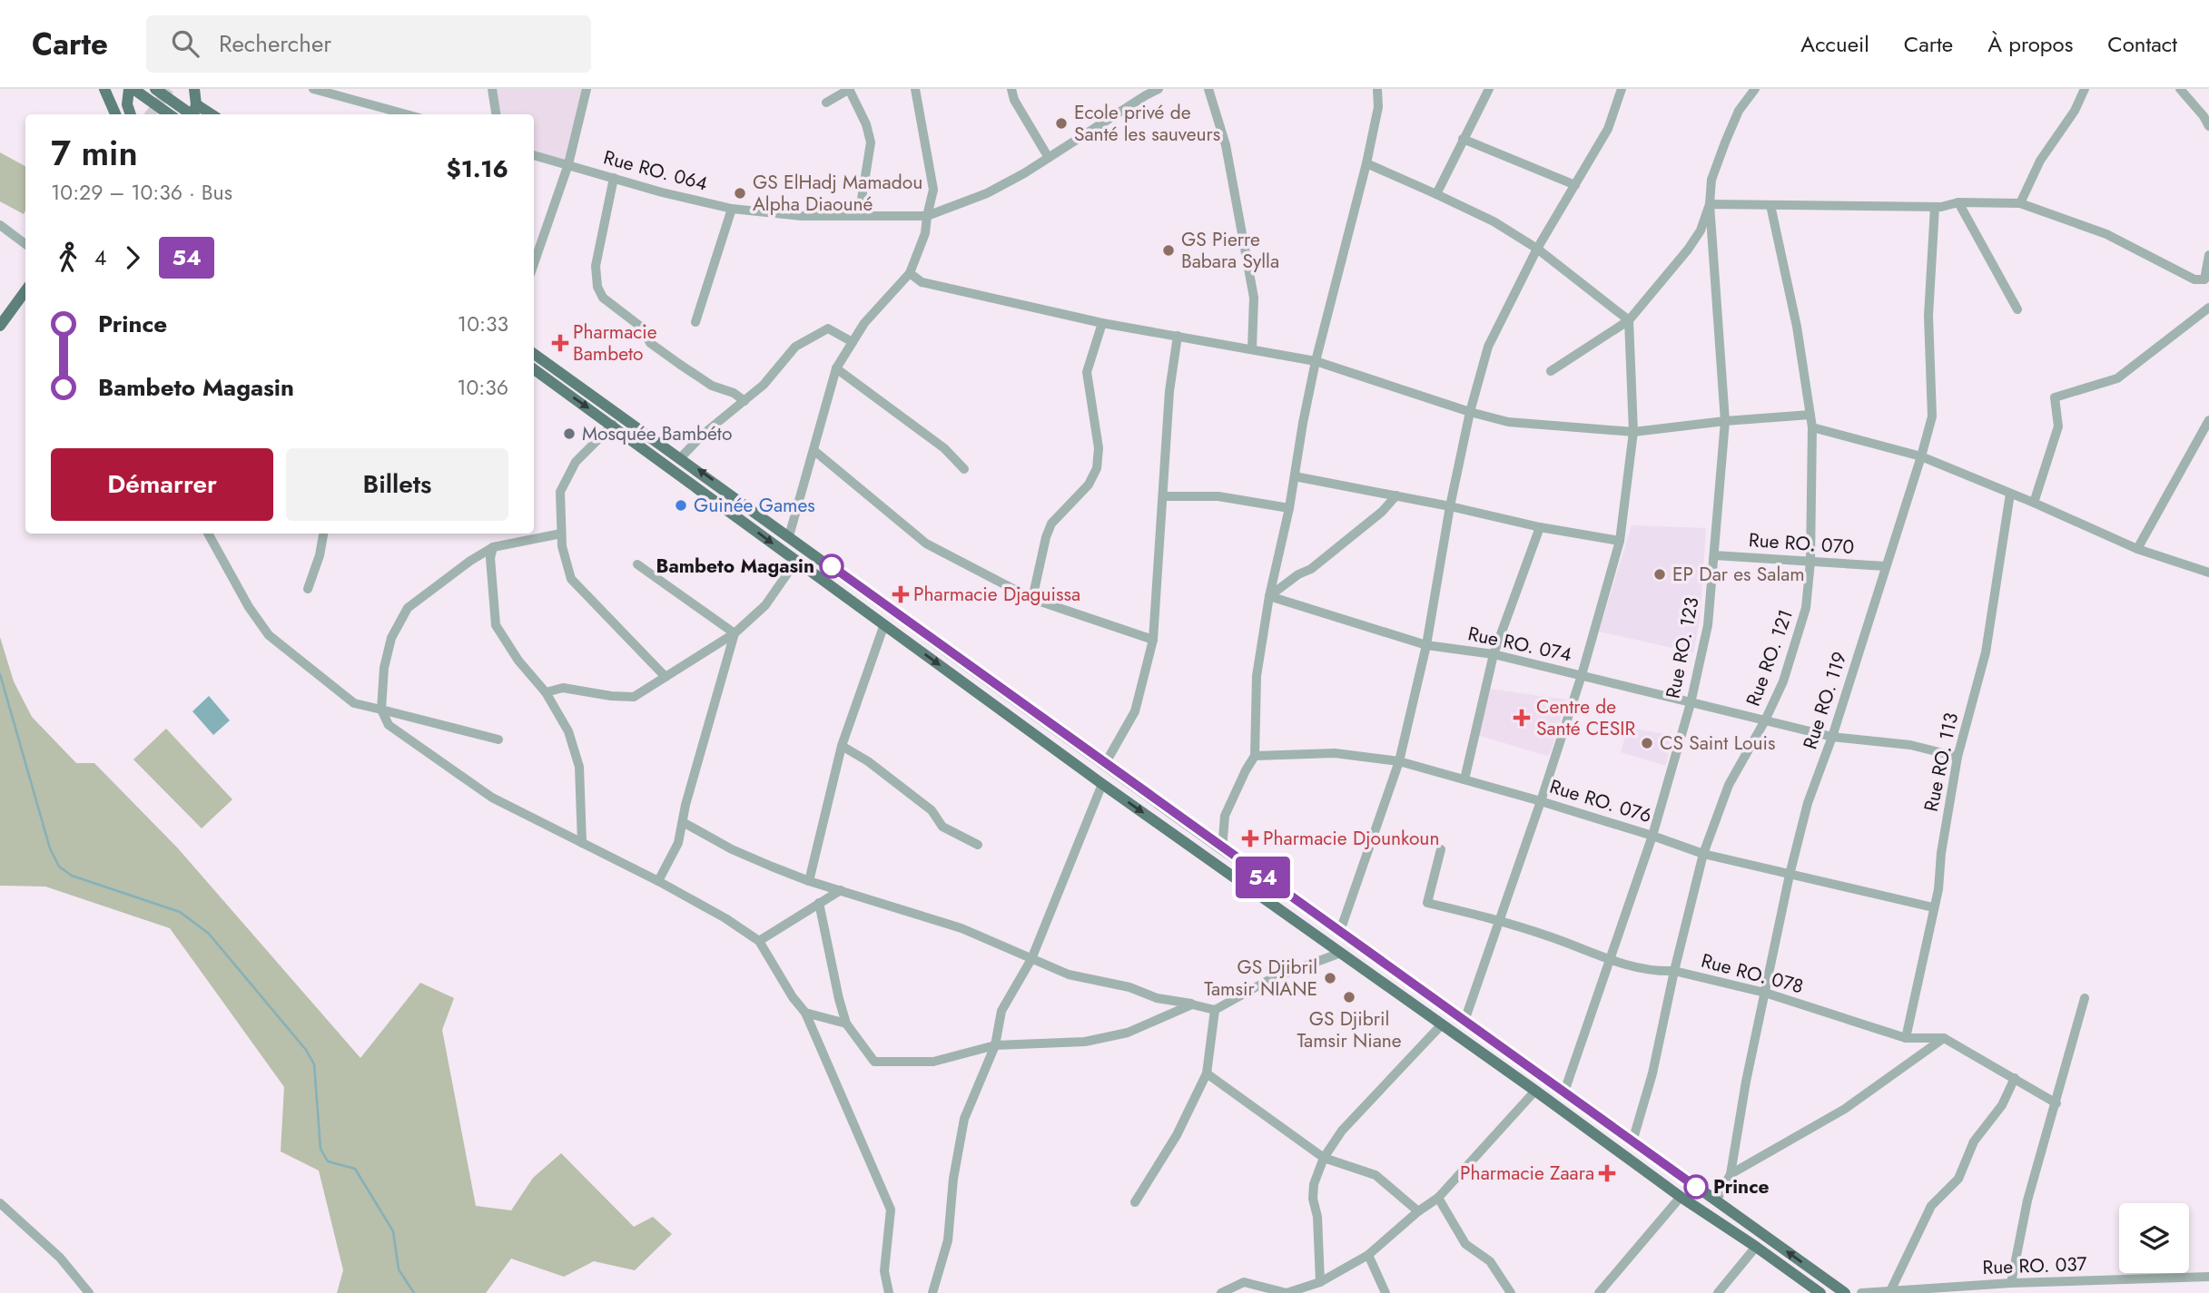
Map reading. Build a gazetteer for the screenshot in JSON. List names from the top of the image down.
{
  "streets": {
    "street": [
      "Rue RO. 064",
      "Rue RO. 070",
      "Rue RO. 074",
      "Rue RO. 123",
      "Rue RO. 121",
      "Rue RO. 119",
      "Rue RO. 113",
      "Rue RO. 076",
      "Rue RO. 078",
      "Rue RO. 037"
    ]
  },
  "crossings": [
    ["Rue RO. 070", "Rue RO. 123"],
    ["Rue RO. 070", "Rue RO. 121"],
    ["Rue RO. 070", "Rue RO. 119"],
    ["Rue RO. 074", "Rue RO. 123"],
    ["Rue RO. 074", "Rue RO. 121"],
    ["Rue RO. 074", "Rue RO. 119"],
    ["Rue RO. 074", "Rue RO. 113"],
    ["Rue RO. 123", "Rue RO. 076"],
    ["Rue RO. 123", "Rue RO. 078"],
    ["Rue RO. 121", "Rue RO. 076"],
    ["Rue RO. 121", "Rue RO. 078"],
    ["Rue RO. 119", "Rue RO. 076"],
    ["Rue RO. 119", "Rue RO. 078"],
    ["Rue RO. 113", "Rue RO. 076"],
    ["Rue RO. 113", "Rue RO. 078"]
  ],
  "places": {
    "other": [
      "Ecole privé de Santé les sauveurs",
      "GS ElHadj Mamadou Alpha Diaouné",
      "GS Pierre Babara Sylla",
      "Mosquée Bambéto",
      "Guinée Games",
      "Bambeto Magasin",
      "EP Dar es Salam",
      "CS Saint Louis",
      "GS Djibril Tamsir NIANE",
      "GS Djibril Tamsir Niane",
      "Prince"
    ],
    "health": [
      "Pharmacie Bambeto",
      "Pharmacie Djaguissa",
      "Centre de Santé CESIR",
      "Pharmacie Djounkoun",
      "Pharmacie Zaara"
    ]
  },
  "lines": ["bus line 54"],
  "page": {
    "header": "Carte",
    "search": "Rechercher",
    "nav": [
      "Accueil",
      "Carte",
      "À propos",
      "Contact"
    ],
    "on_map": "54",
    "heading": ["7 min", "10:29 – 10:36 · Bus", "$1.16"],
    "legs": ["4", "54"],
    "list": [
      {
        "name": "Prince",
        "value": "10:33"
      },
      {
        "name": "Bambeto Magasin",
        "value": "10:36"
      }
    ],
    "buttons": ["Démarrer", "Billets"]
  }
}
